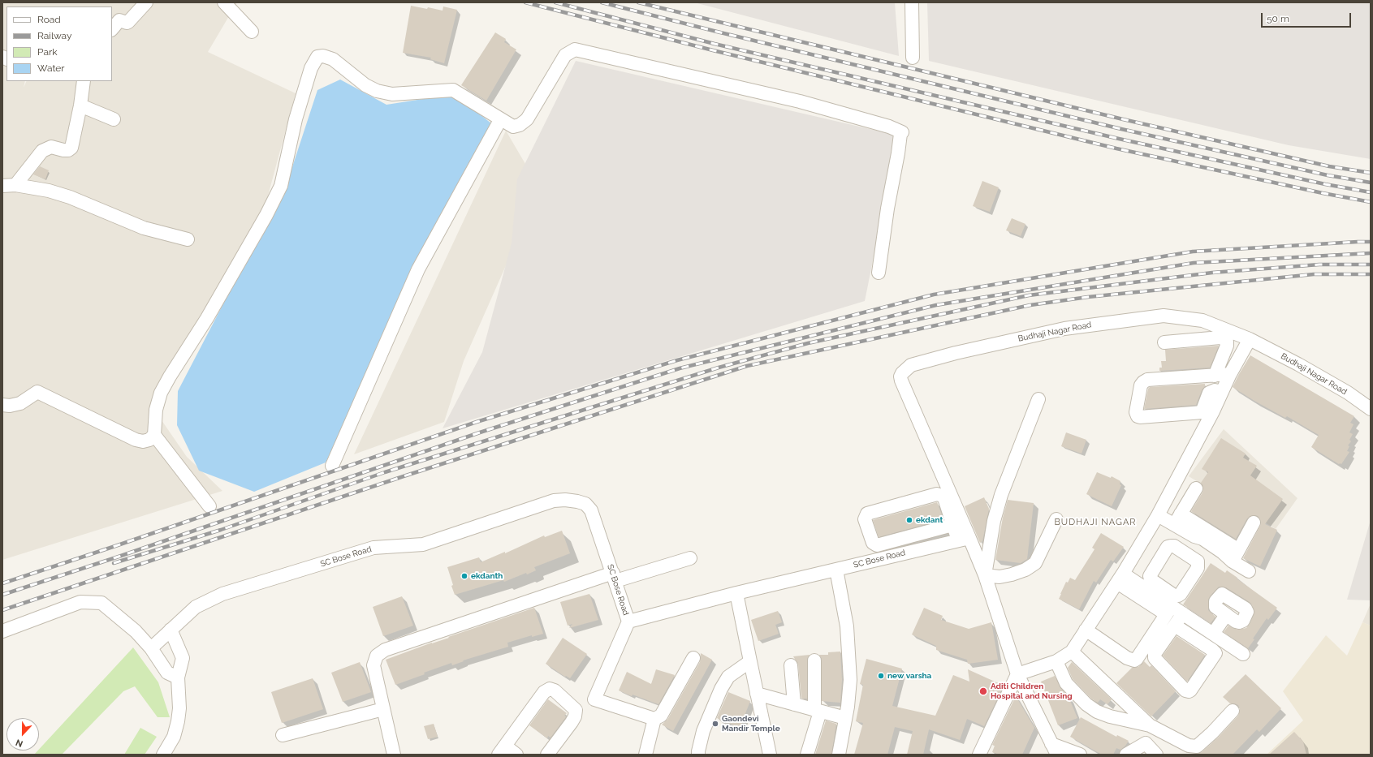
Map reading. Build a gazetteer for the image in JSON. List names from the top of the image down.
{
  "streets": {
    "street": ["Budhaji Nagar Road", "SC Bose Road"]
  },
  "crossings": [
    ["Budhaji Nagar Road", "SC Bose Road"]
  ],
  "districts": ["BUDHAJI NAGAR"],
  "places": [
    "ekdant",
    "ekdanth",
    "new varsha",
    "Aditi Children Hospital and Nursing",
    "Gaondevi Mandir Temple"
  ],
  "legend": [
    "Road",
    "Railway",
    "Park",
    "Water"
  ],
  "scale_bar": "50 m",
  "north": "bottom"
}
